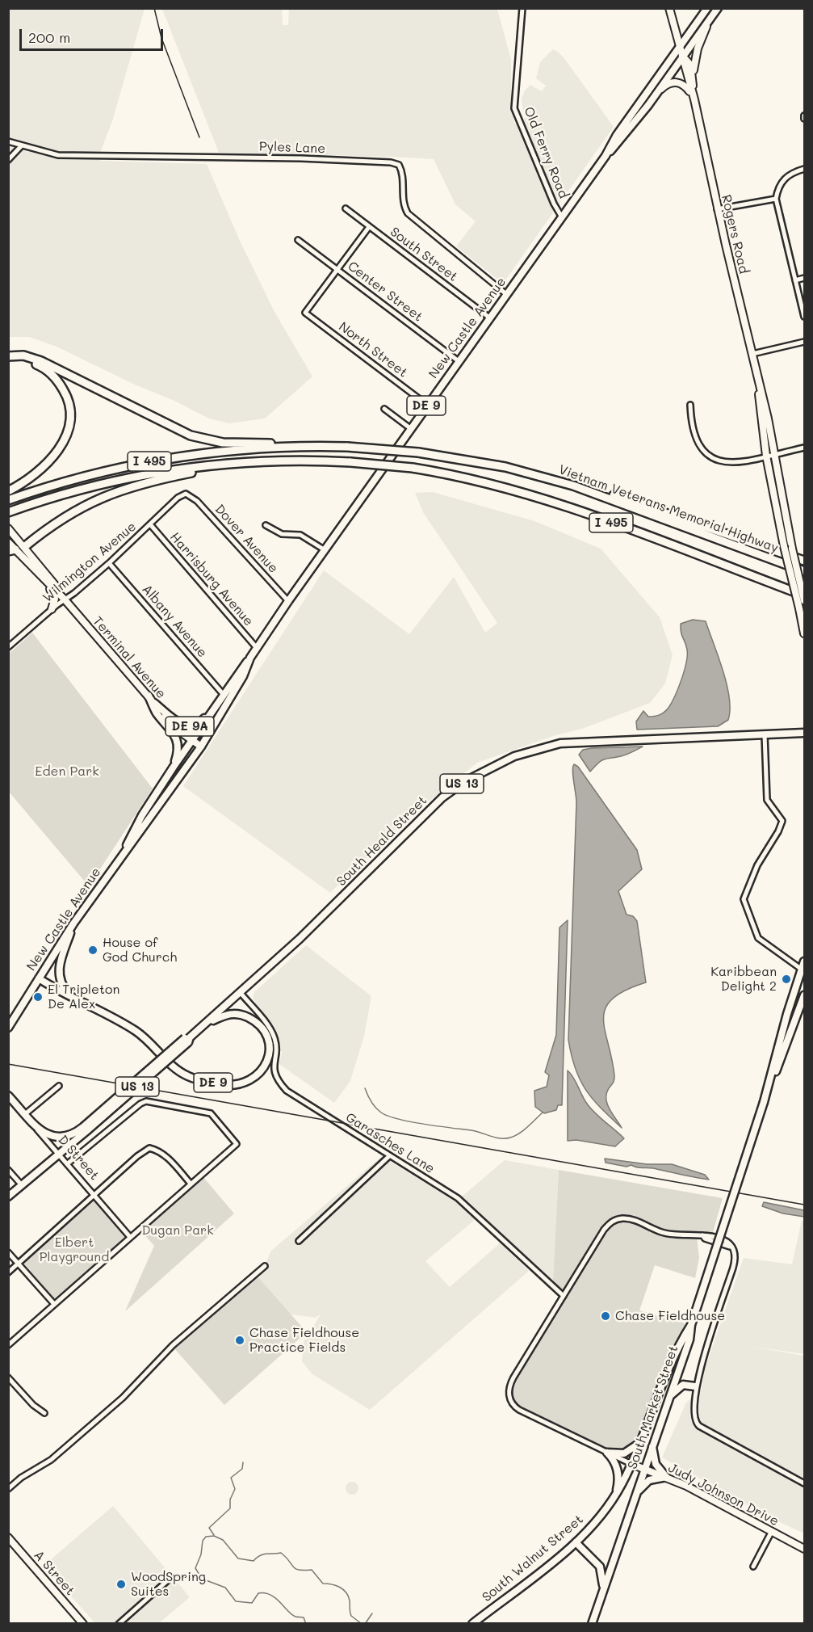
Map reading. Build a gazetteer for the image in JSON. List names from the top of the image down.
{
  "streets": {
    "highway": ["I 495", "Vietnam Veterans Memorial Highway"],
    "main road": [
      "New Castle Avenue",
      "DE 9",
      "DE 9A",
      "US 13",
      "South Heald Street",
      "D Street",
      "South Market Street",
      "South Walnut Street"
    ],
    "street": [
      "Pyles Lane",
      "Old Ferry Road",
      "Rogers Road",
      "South Street",
      "Center Street",
      "North Street",
      "Dover Avenue",
      "Wilmington Avenue",
      "Harrisburg Avenue",
      "Albany Avenue",
      "Terminal Avenue",
      "Garasches Lane",
      "Judy Johnson Drive",
      "A Street"
    ]
  },
  "crossings": [
    ["Pyles Lane", "New Castle Avenue"],
    ["Old Ferry Road", "New Castle Avenue"],
    ["Rogers Road", "New Castle Avenue"],
    ["South Street", "New Castle Avenue"],
    ["Center Street", "New Castle Avenue"],
    ["Center Street", "North Street"],
    ["New Castle Avenue", "North Street"],
    ["New Castle Avenue", "DE 9"],
    ["New Castle Avenue", "Dover Avenue"],
    ["New Castle Avenue", "Harrisburg Avenue"],
    ["New Castle Avenue", "Albany Avenue"],
    ["New Castle Avenue", "Terminal Avenue"],
    ["New Castle Avenue", "DE 9A"],
    ["DE 9", "South Heald Street"],
    ["Dover Avenue", "Wilmington Avenue"],
    ["Wilmington Avenue", "Harrisburg Avenue"],
    ["Wilmington Avenue", "Albany Avenue"],
    ["Wilmington Avenue", "Terminal Avenue"],
    ["Albany Avenue", "DE 9A"],
    ["Terminal Avenue", "DE 9A"],
    ["South Heald Street", "Garasches Lane"],
    ["South Heald Street", "D Street"],
    ["South Market Street", "Judy Johnson Drive"],
    ["South Market Street", "South Walnut Street"],
    ["Judy Johnson Drive", "South Walnut Street"]
  ],
  "parks": ["Eden Park", "Dugan Park", "Elbert Playground"],
  "places": [
    "House of God Church",
    "Karibbean Delight 2",
    "El Tripleton De Alex",
    "Chase Fieldhouse",
    "Chase Fieldhouse Practice Fields",
    "WoodSpring Suites"
  ],
  "scale_bar": "200 m"
}
